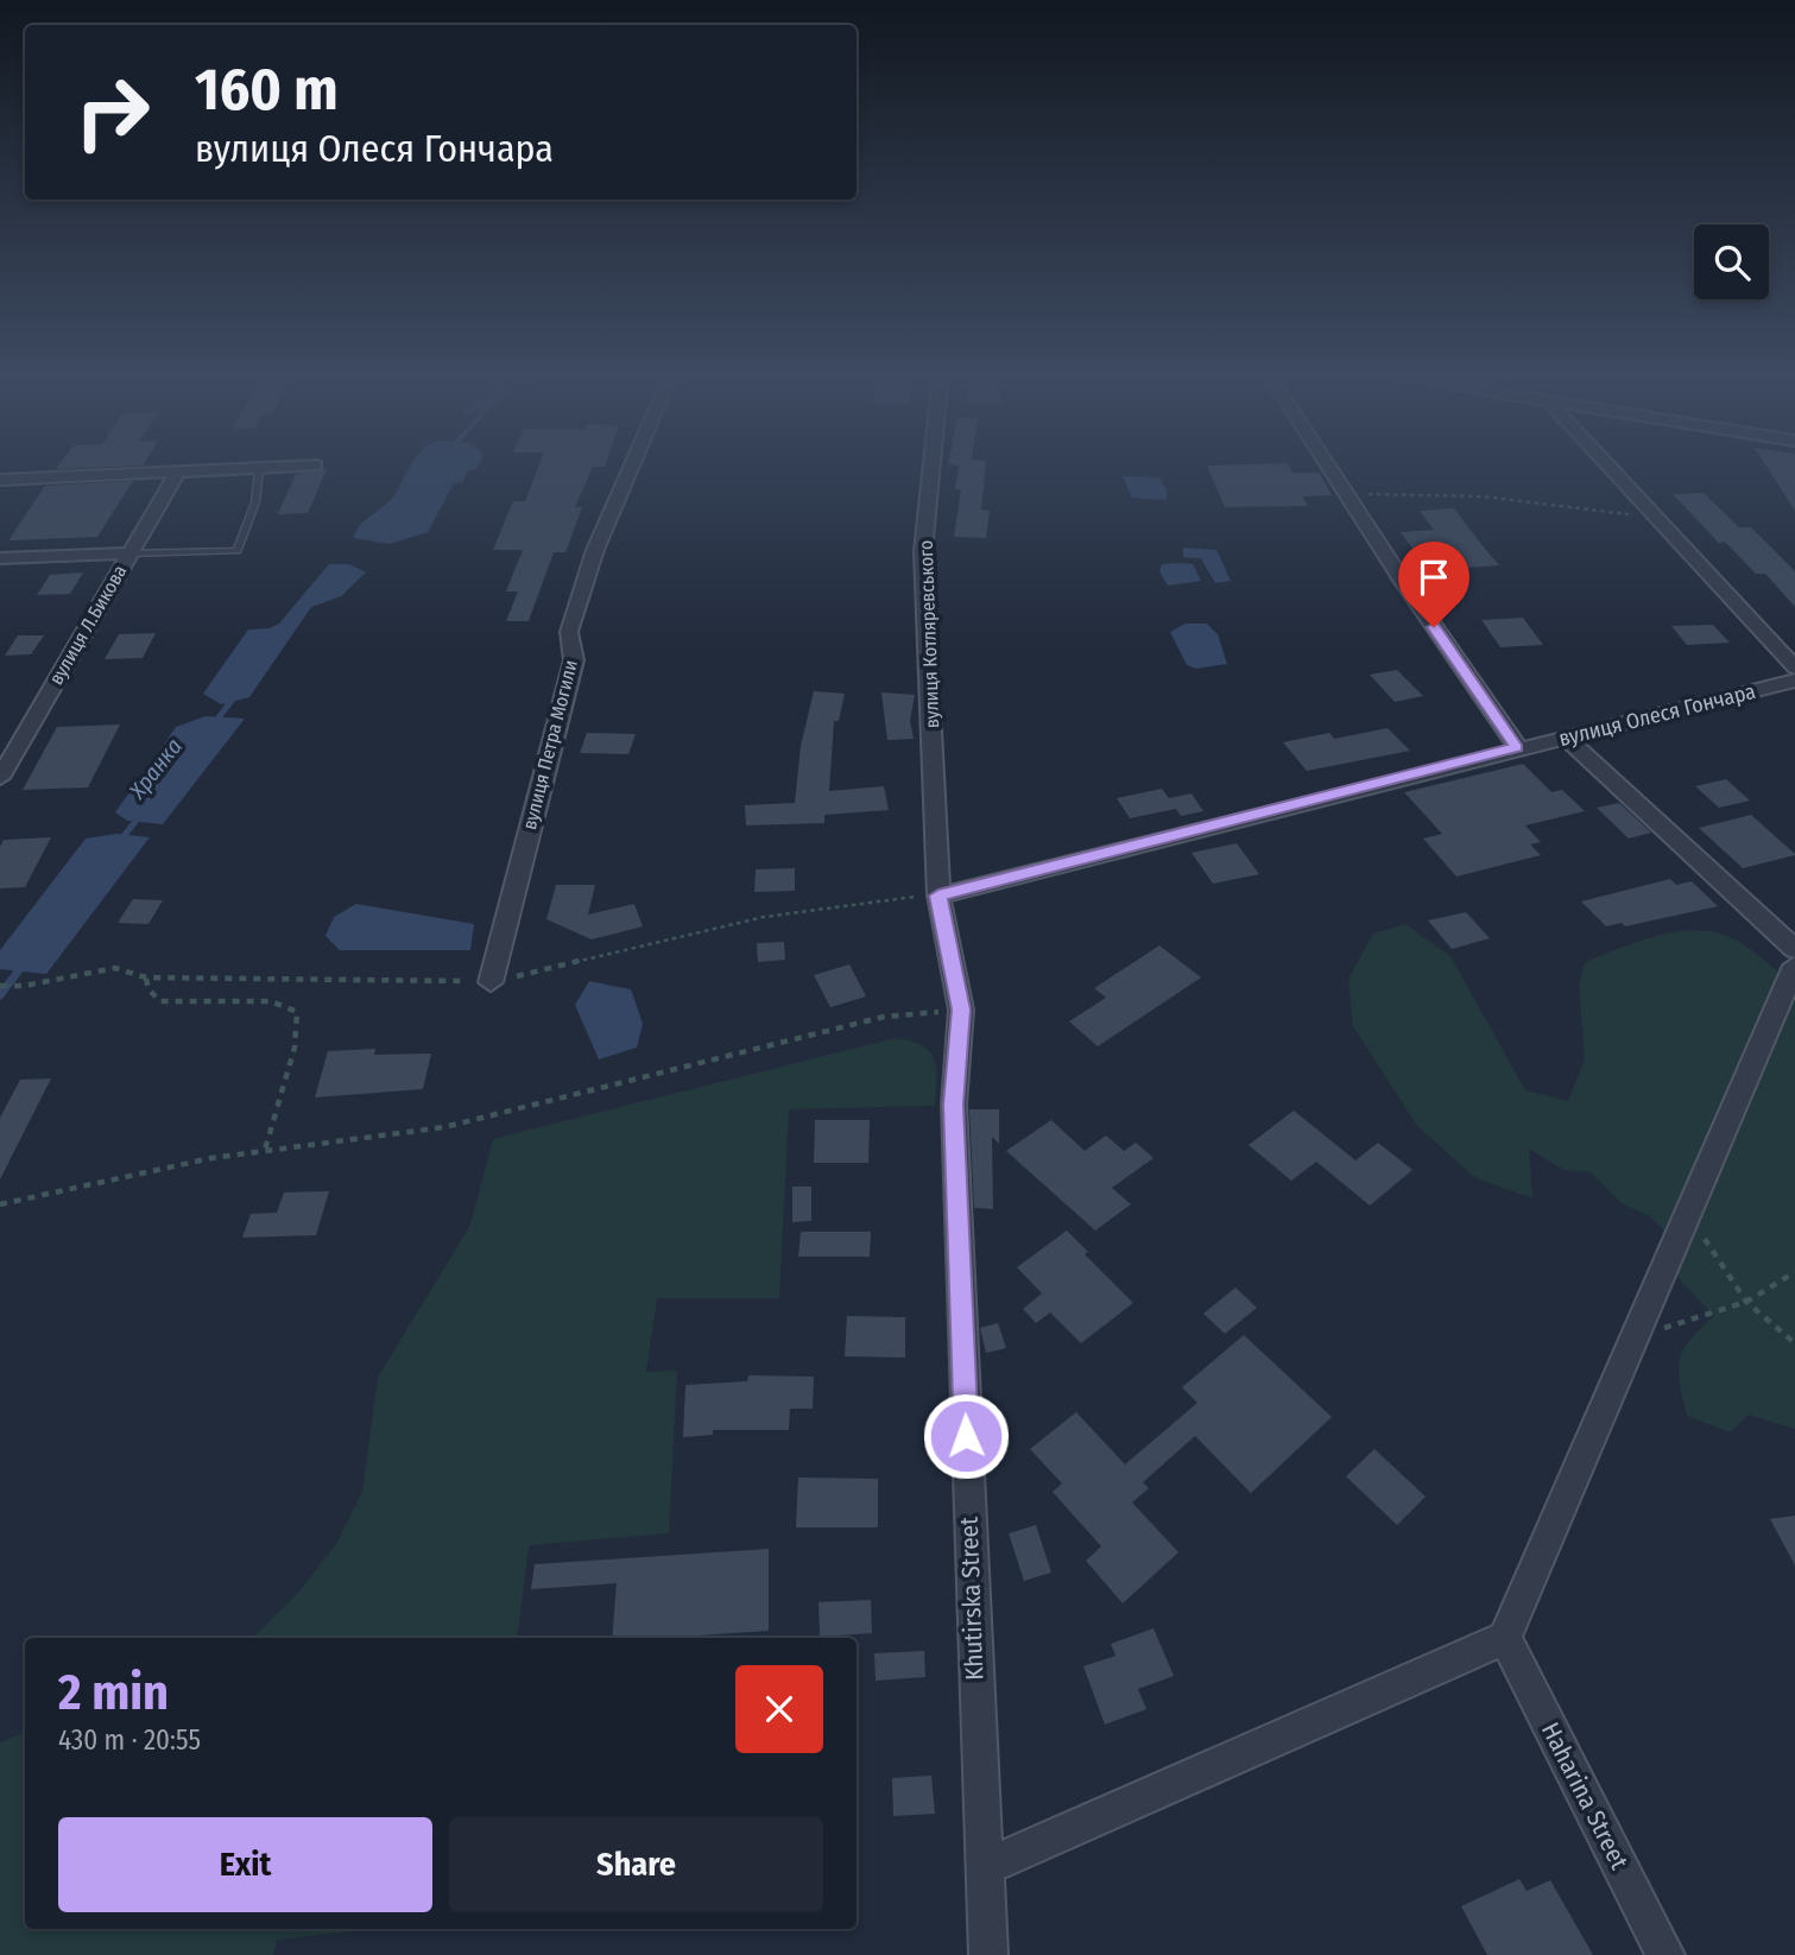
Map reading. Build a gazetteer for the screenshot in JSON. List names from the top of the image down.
{
  "streets": {
    "street": [
      "вулиця Л.Бикова",
      "вулиця Котляревського",
      "вулиця Олеся Гончара",
      "вулиця Петра Могили",
      "Khutirska Street",
      "Haharina Street"
    ]
  },
  "crossings": [
    ["вулиця Котляревського", "вулиця Олеся Гончара"],
    ["вулиця Котляревського", "Khutirska Street"],
    ["вулиця Олеся Гончара", "Khutirska Street"]
  ],
  "water": ["Хранка"],
  "page": {
    "turn": ["160 m", "вулиця Олеся Гончара"],
    "heading": ["2 min", "430 m · 20:55"],
    "buttons": ["Exit", "Share"]
  }
}
